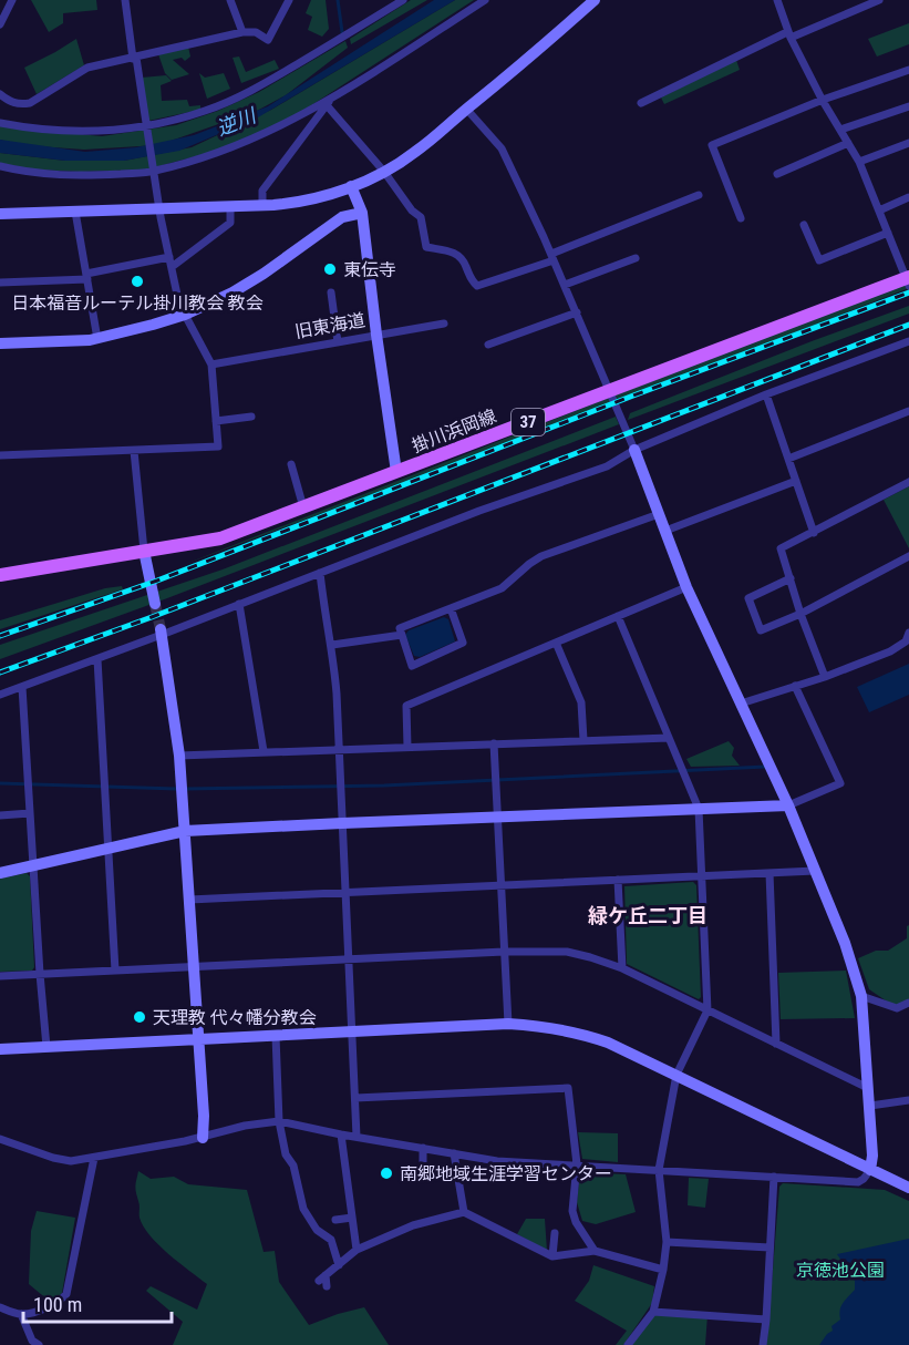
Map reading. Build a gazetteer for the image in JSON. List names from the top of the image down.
{
  "streets": {
    "main road": ["37", "掛川浜岡線"],
    "street": ["旧東海道"]
  },
  "districts": ["緑ケ丘二丁目"],
  "water": ["逆川"],
  "parks": ["京徳池公園"],
  "places": [
    "東伝寺",
    "日本福音ルーテル掛川教会 教会",
    "天理教 代々幡分教会",
    "南郷地域生涯学習センター"
  ],
  "scale_bar": "100 m"
}
